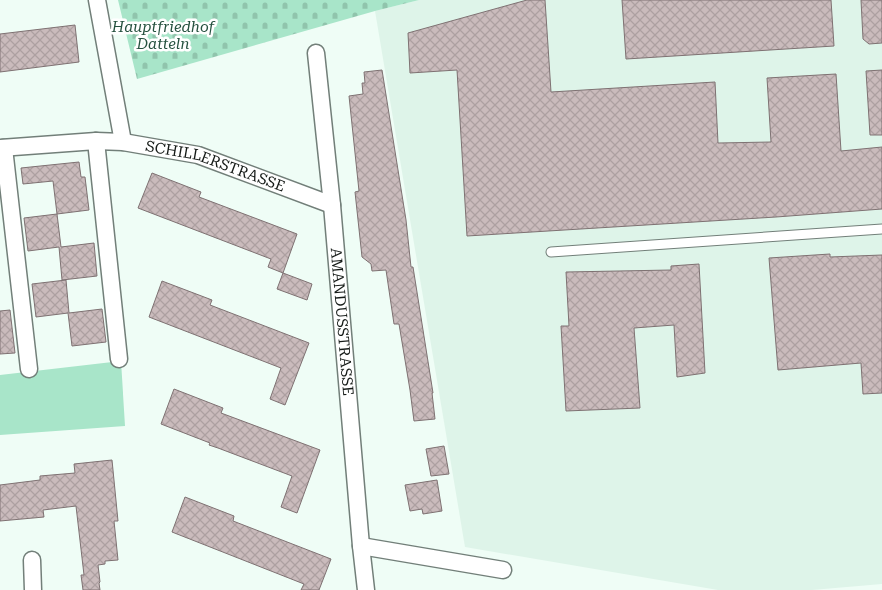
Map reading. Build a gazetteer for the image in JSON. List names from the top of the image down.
{
  "streets": {
    "street": ["SCHILLERSTRASSE", "AMANDUSSTRASSE"]
  },
  "crossings": [
    ["SCHILLERSTRASSE", "AMANDUSSTRASSE"]
  ],
  "parks": ["Hauptfriedhof Datteln"]
}
